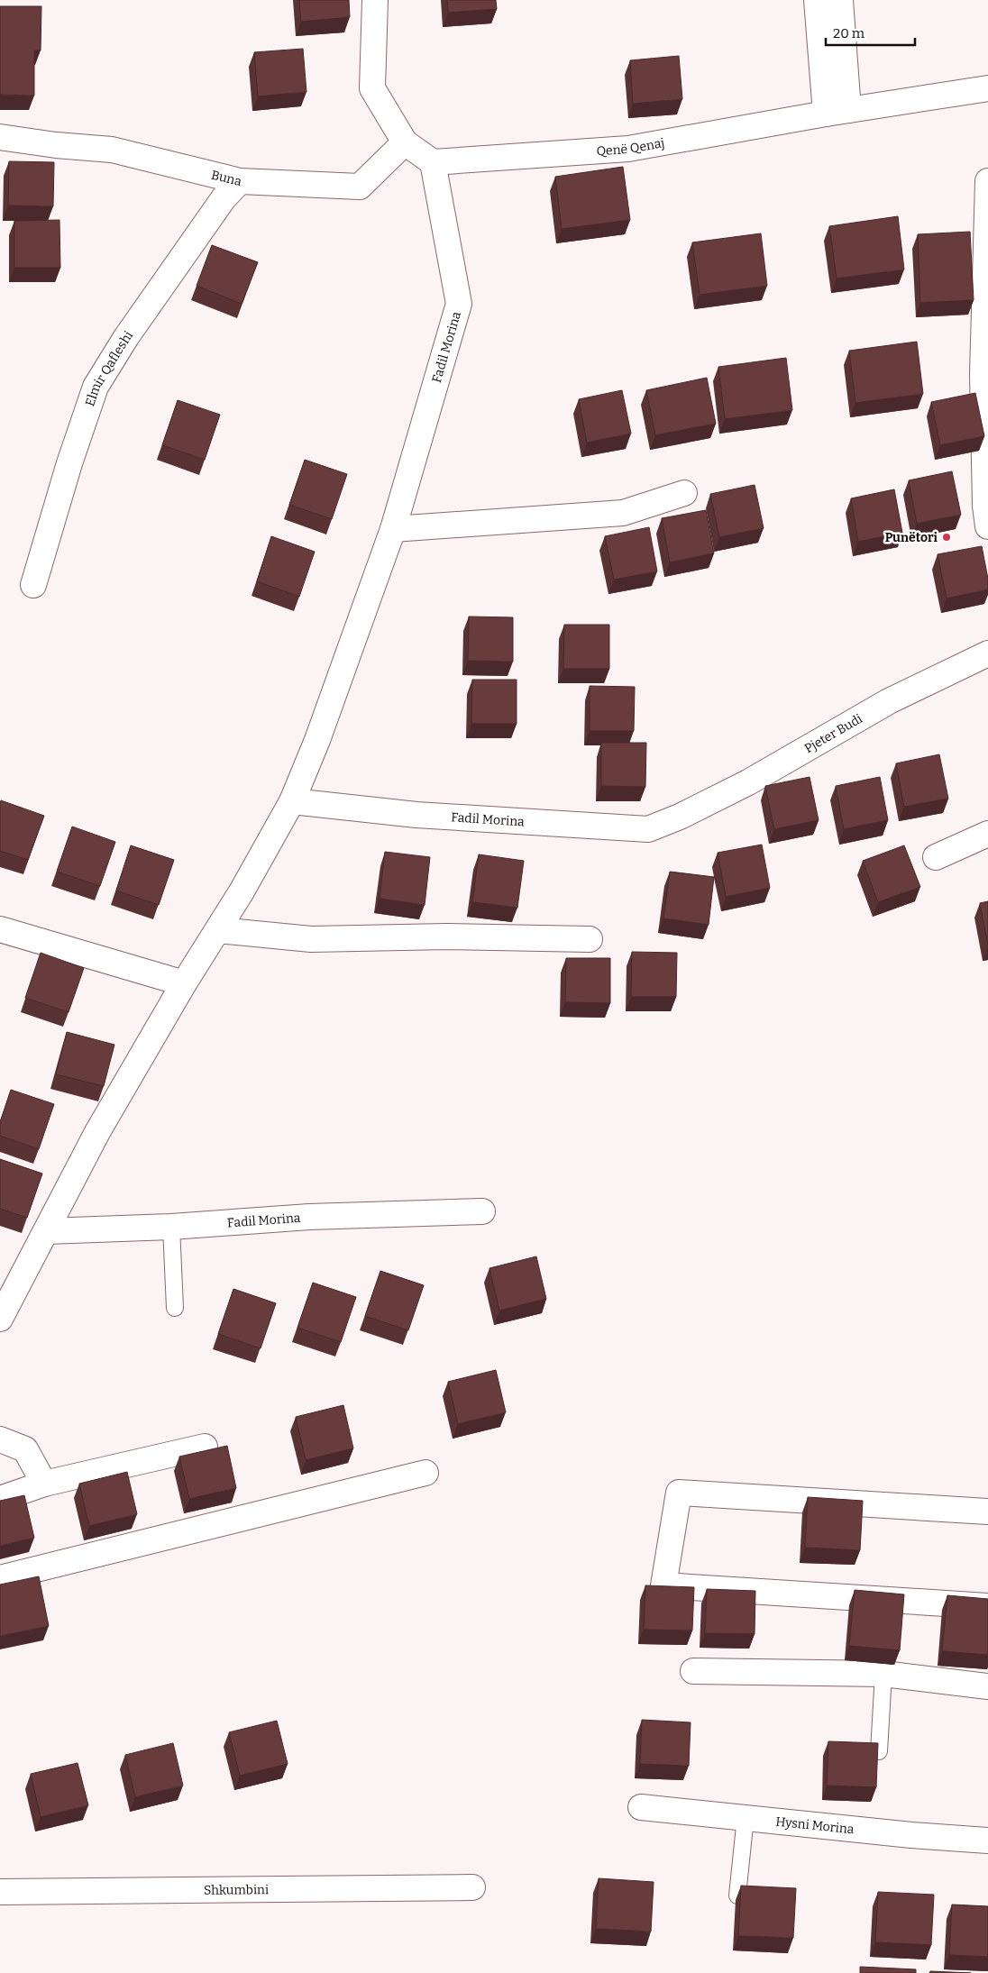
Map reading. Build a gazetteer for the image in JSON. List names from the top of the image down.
{
  "streets": {
    "street": [
      "Qenë Qenaj",
      "Buna",
      "Fadil Morina",
      "Elmir Qafleshi",
      "Pjeter Budi",
      "Hysni Morina",
      "Shkumbini"
    ]
  },
  "crossings": [
    ["Qenë Qenaj", "Fadil Morina"],
    ["Buna", "Elmir Qafleshi"],
    ["Fadil Morina", "Pjeter Budi"]
  ],
  "places": ["Punëtori"],
  "scale_bar": "20 m"
}
